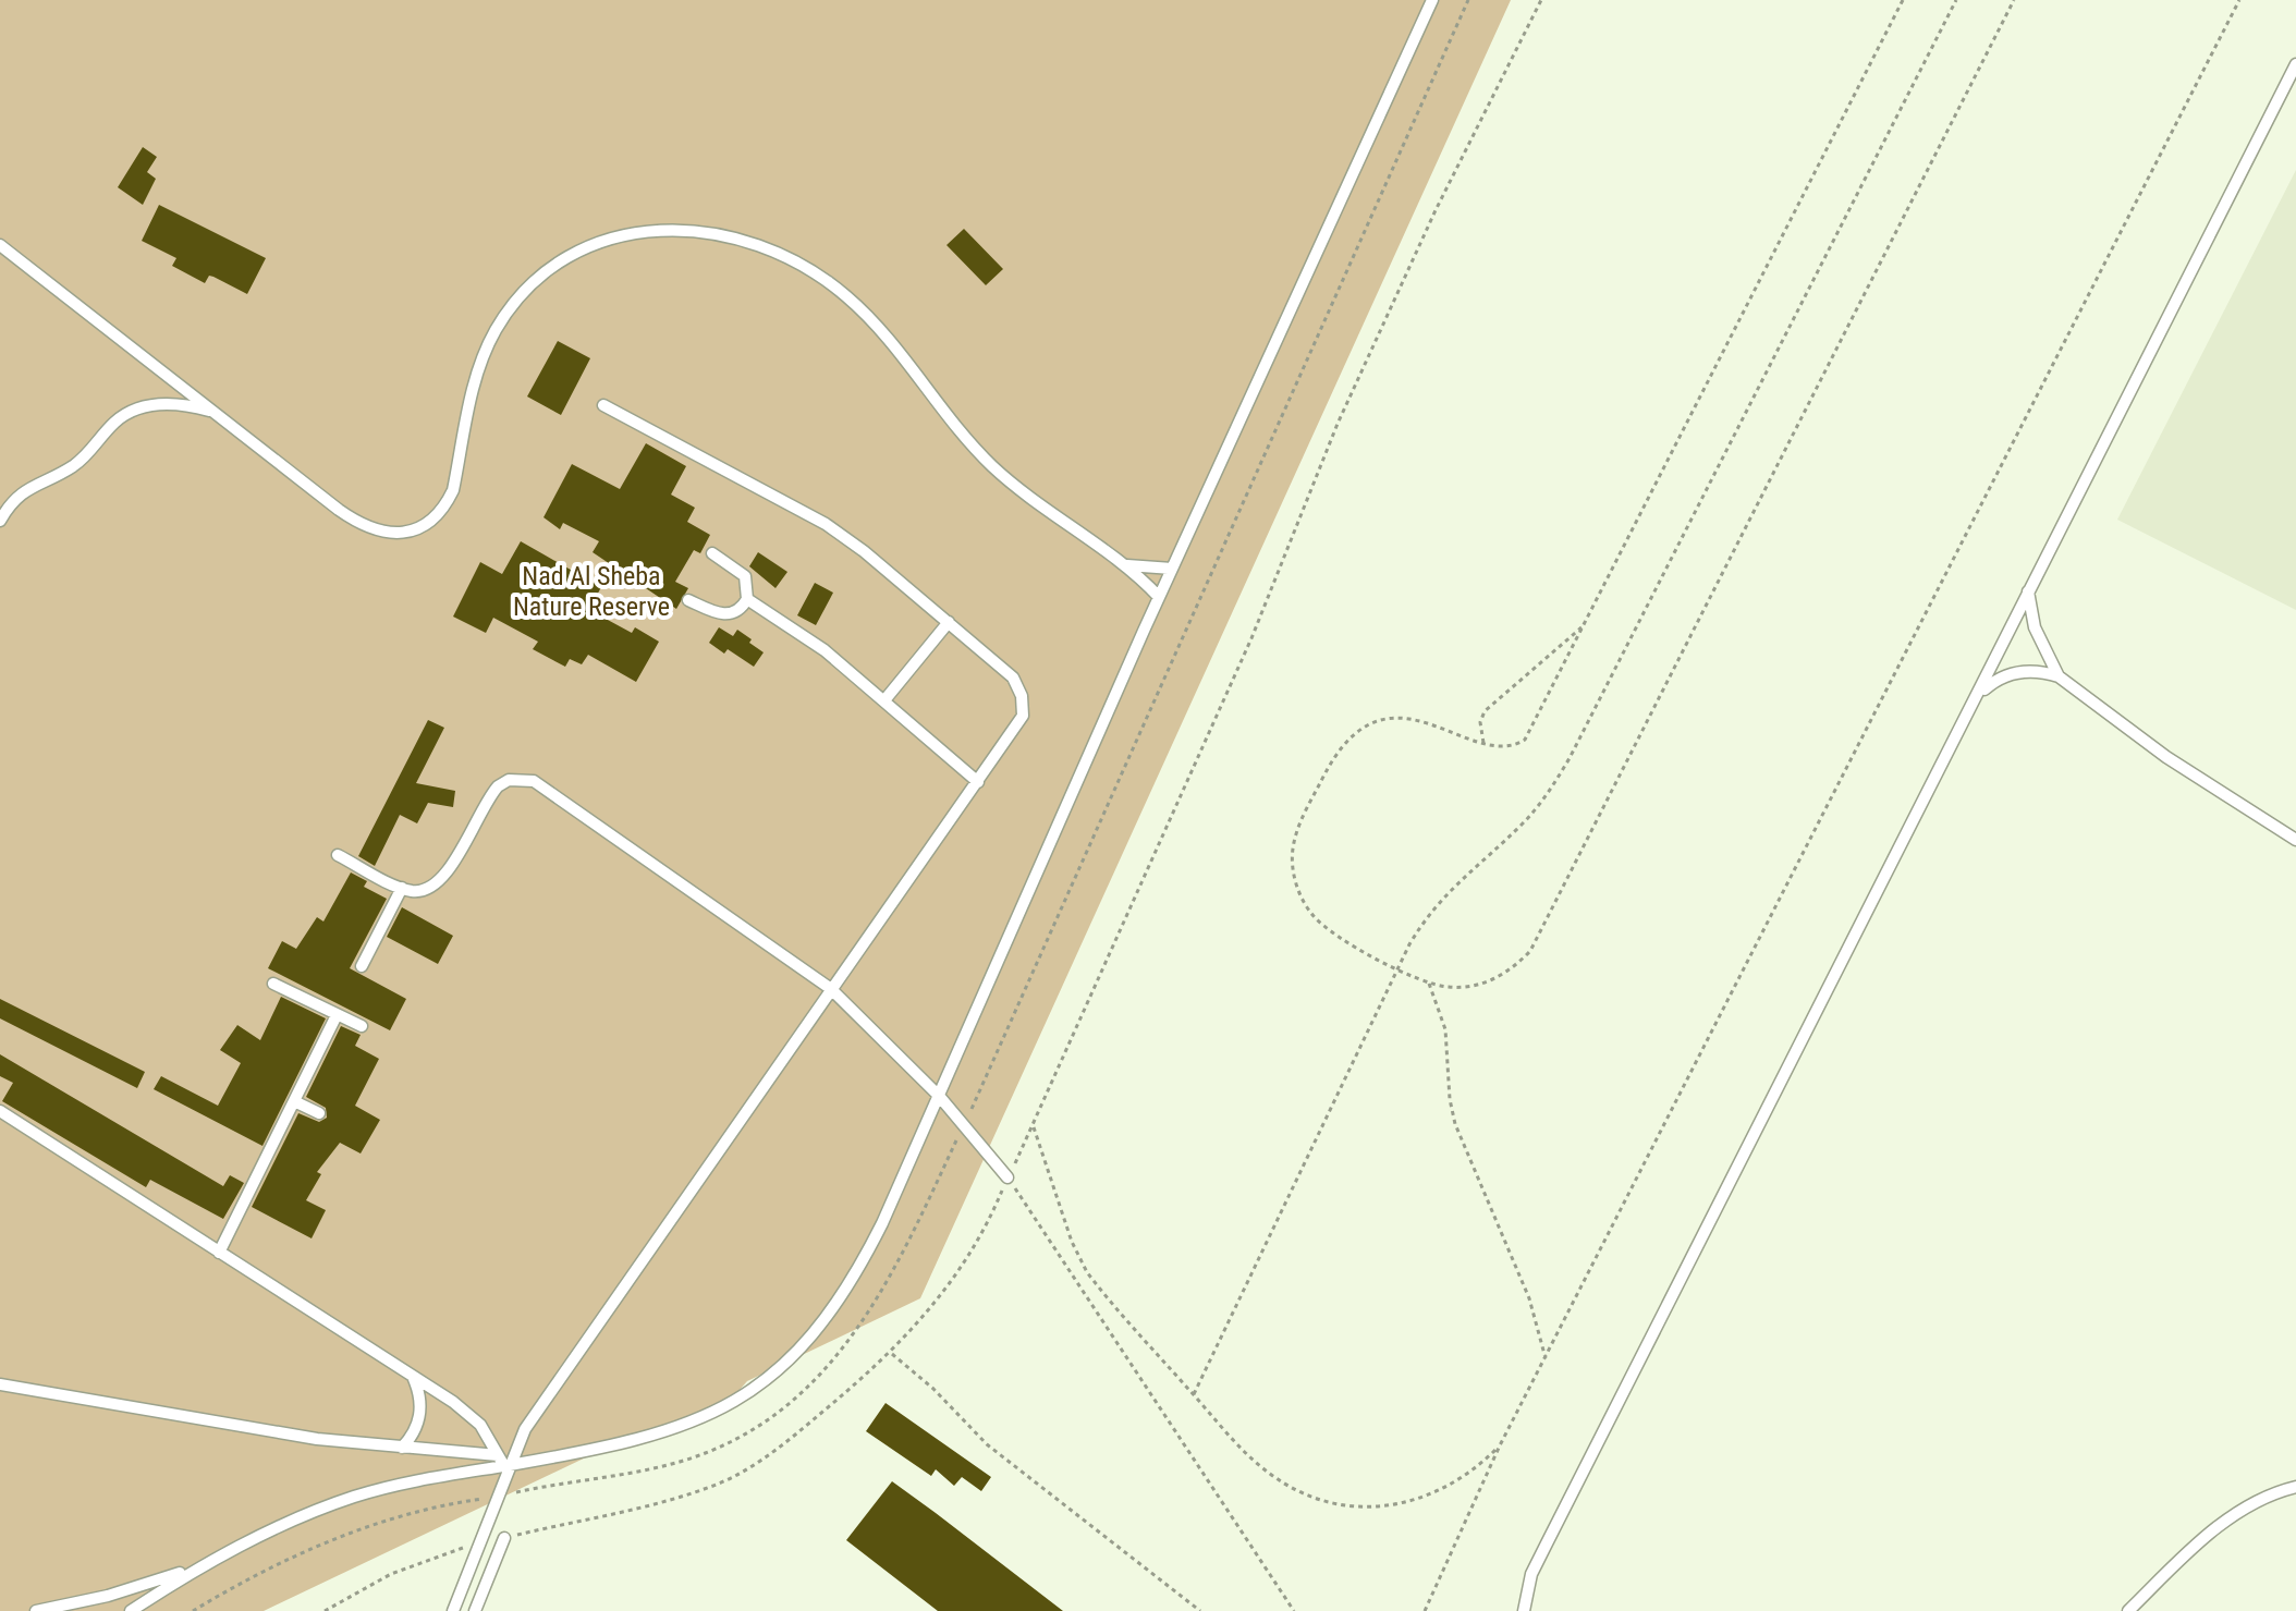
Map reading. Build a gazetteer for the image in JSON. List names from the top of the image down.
{
  "parks": ["Nad Al Sheba Nature Reserve"]
}
